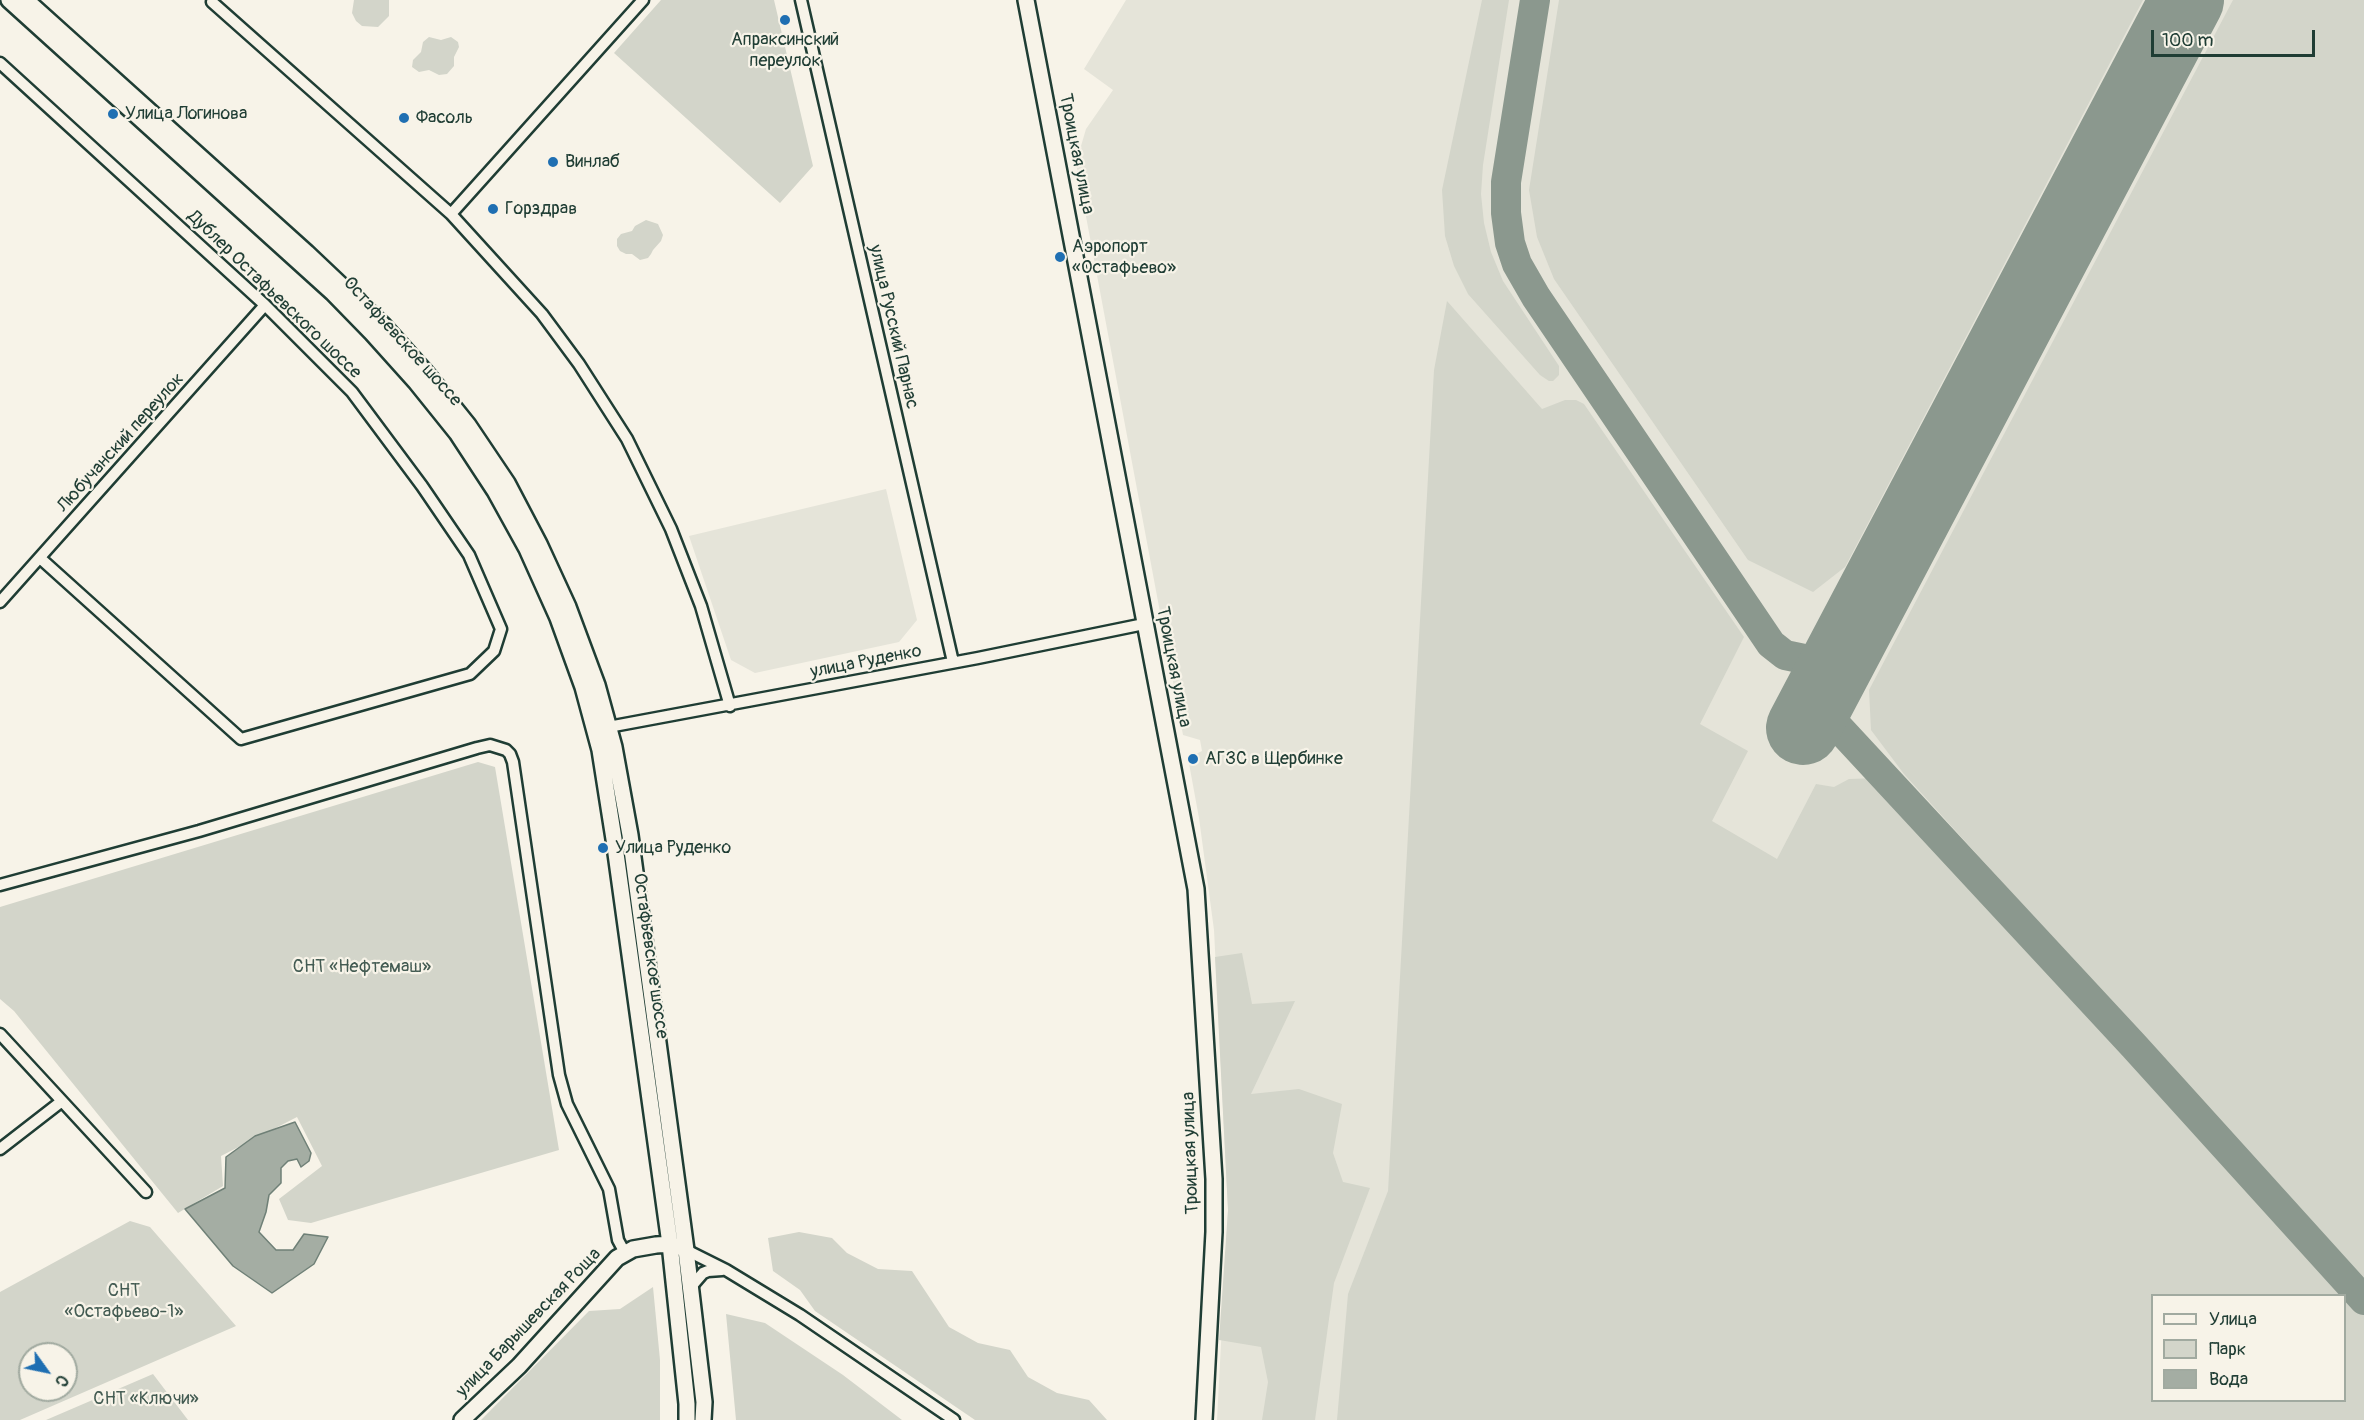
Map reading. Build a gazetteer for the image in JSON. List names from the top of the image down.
{
  "streets": {
    "main road": ["Троицкая улица", "Остафьевское шоссе", "улица Барышевская Роща"],
    "street": [
      "Дублер Остафьевского шоссе",
      "улица Русский Парнас",
      "Любучанский переулок",
      "улица Руденко"
    ]
  },
  "crossings": [
    ["Троицкая улица", "улица Руденко"],
    ["Дублер Остафьевского шоссе", "Любучанский переулок"],
    ["улица Русский Парнас", "улица Руденко"],
    ["Остафьевское шоссе", "улица Руденко"],
    ["Остафьевское шоссе", "улица Барышевская Роща"]
  ],
  "parks": ["СНТ «Нефтемаш»", "СНТ «Остафьево-1»", "СНТ «Ключи»"],
  "places": [
    "Апраксинский переулок",
    "Улица Логинова",
    "Фасоль",
    "Винлаб",
    "Горздрав",
    "Аэропорт «Остафьево»",
    "АГЗС в Щербинке",
    "Улица Руденко"
  ],
  "legend": ["Улица", "Парк", "Вода"],
  "scale_bar": "100 m",
  "north": "bottom right"
}
